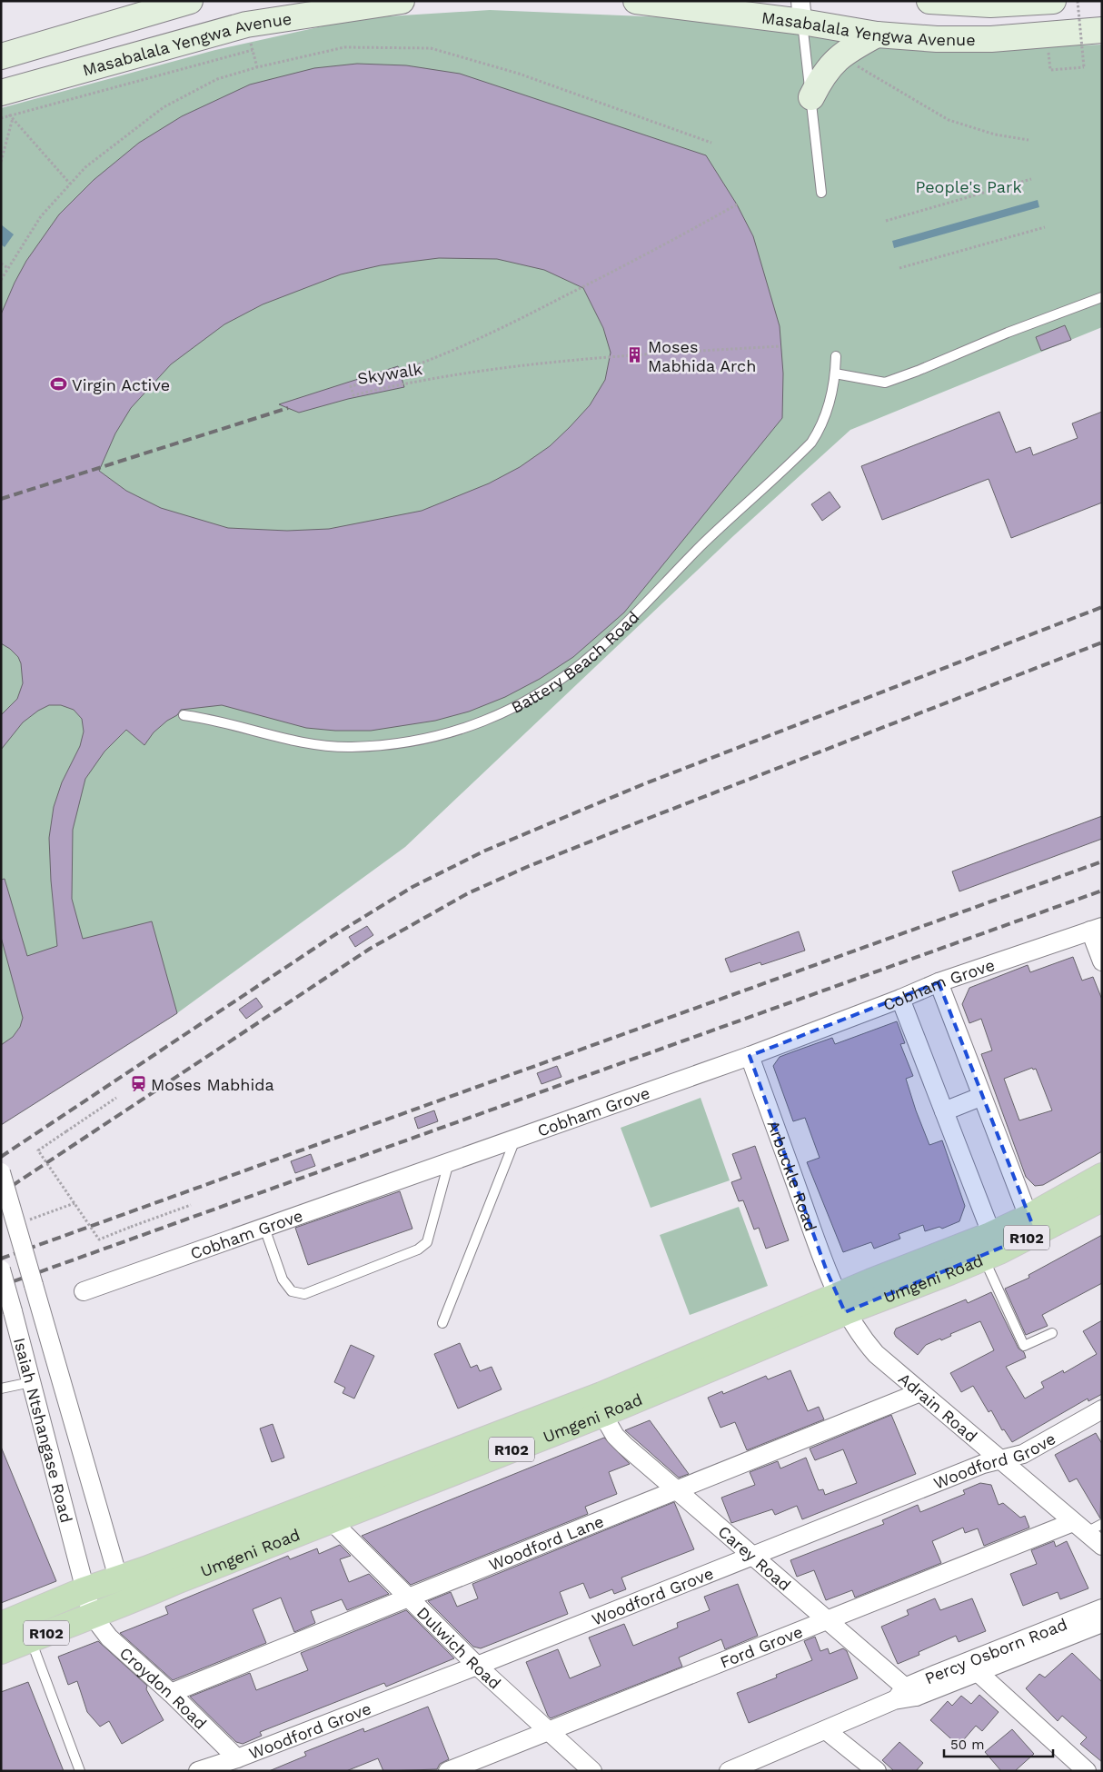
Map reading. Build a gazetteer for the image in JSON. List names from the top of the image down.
{
  "streets": {
    "main road": ["Masabalala Yengwa Avenue", "R102", "Umgeni Road"],
    "street": [
      "Cobham Grove",
      "Arbuckle Road",
      "Adrain Road",
      "Isaiah Ntshangase Road",
      "Woodford Grove",
      "Woodford Lane",
      "Carey Road",
      "Ford Grove",
      "Dulwich Road",
      "Percy Osborn Road",
      "Croydon Road"
    ],
    "lane": ["Battery Beach Road"],
    "path": ["Skywalk"]
  },
  "crossings": [
    ["Cobham Grove", "Arbuckle Road"],
    ["Arbuckle Road", "Umgeni Road"],
    ["Arbuckle Road", "Adrain Road"],
    ["Umgeni Road", "Adrain Road"],
    ["Umgeni Road", "Isaiah Ntshangase Road"],
    ["Umgeni Road", "Carey Road"],
    ["Umgeni Road", "Dulwich Road"],
    ["Umgeni Road", "Croydon Road"],
    ["Adrain Road", "Woodford Grove"],
    ["Adrain Road", "Woodford Lane"],
    ["Adrain Road", "Ford Grove"],
    ["Isaiah Ntshangase Road", "Croydon Road"],
    ["Woodford Grove", "Carey Road"],
    ["Woodford Grove", "Dulwich Road"],
    ["Woodford Grove", "Croydon Road"],
    ["Woodford Lane", "Carey Road"],
    ["Woodford Lane", "Dulwich Road"],
    ["Woodford Lane", "Croydon Road"],
    ["Carey Road", "Ford Grove"],
    ["Carey Road", "Percy Osborn Road"],
    ["Ford Grove", "Dulwich Road"]
  ],
  "parks": ["People's Park"],
  "places": {
    "building": ["Moses Mabhida Arch"],
    "sports": ["Virgin Active"],
    "station": ["Moses Mabhida"]
  },
  "scale_bar": "50 m"
}
